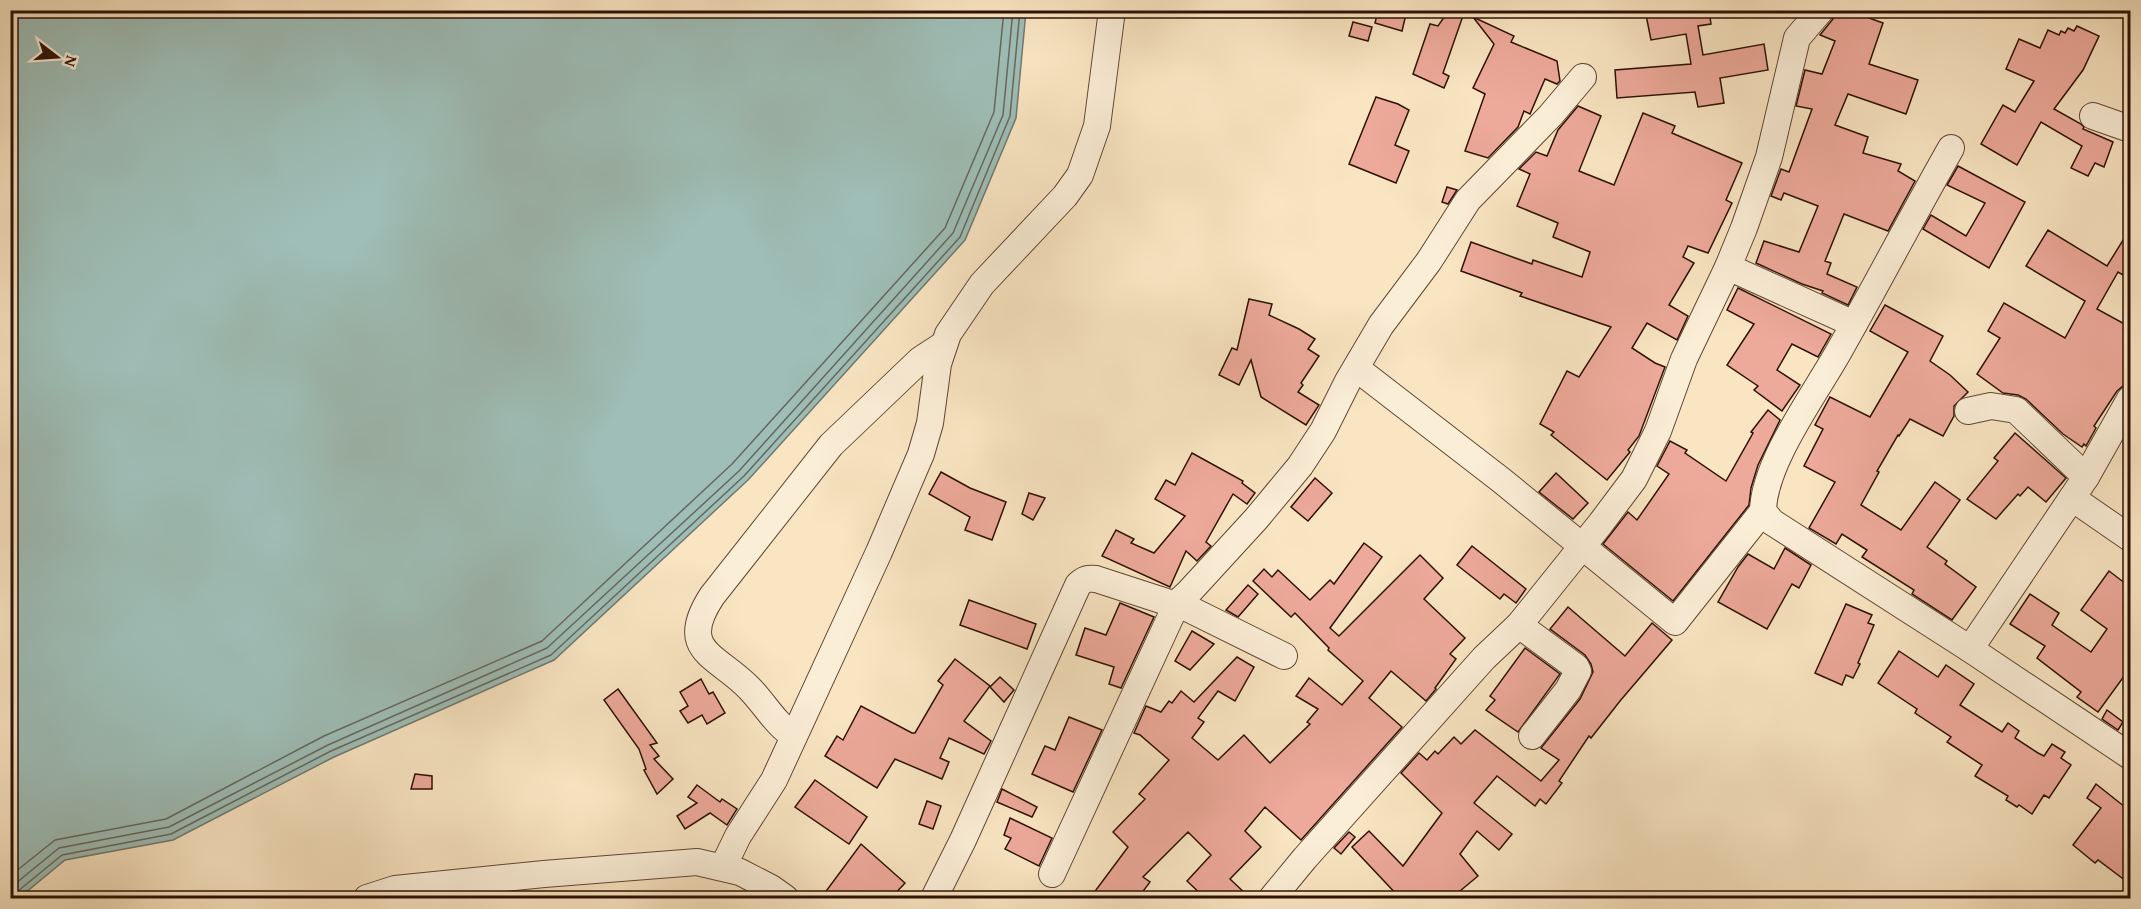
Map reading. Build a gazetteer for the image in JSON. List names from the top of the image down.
{
  "north": "right"
}
